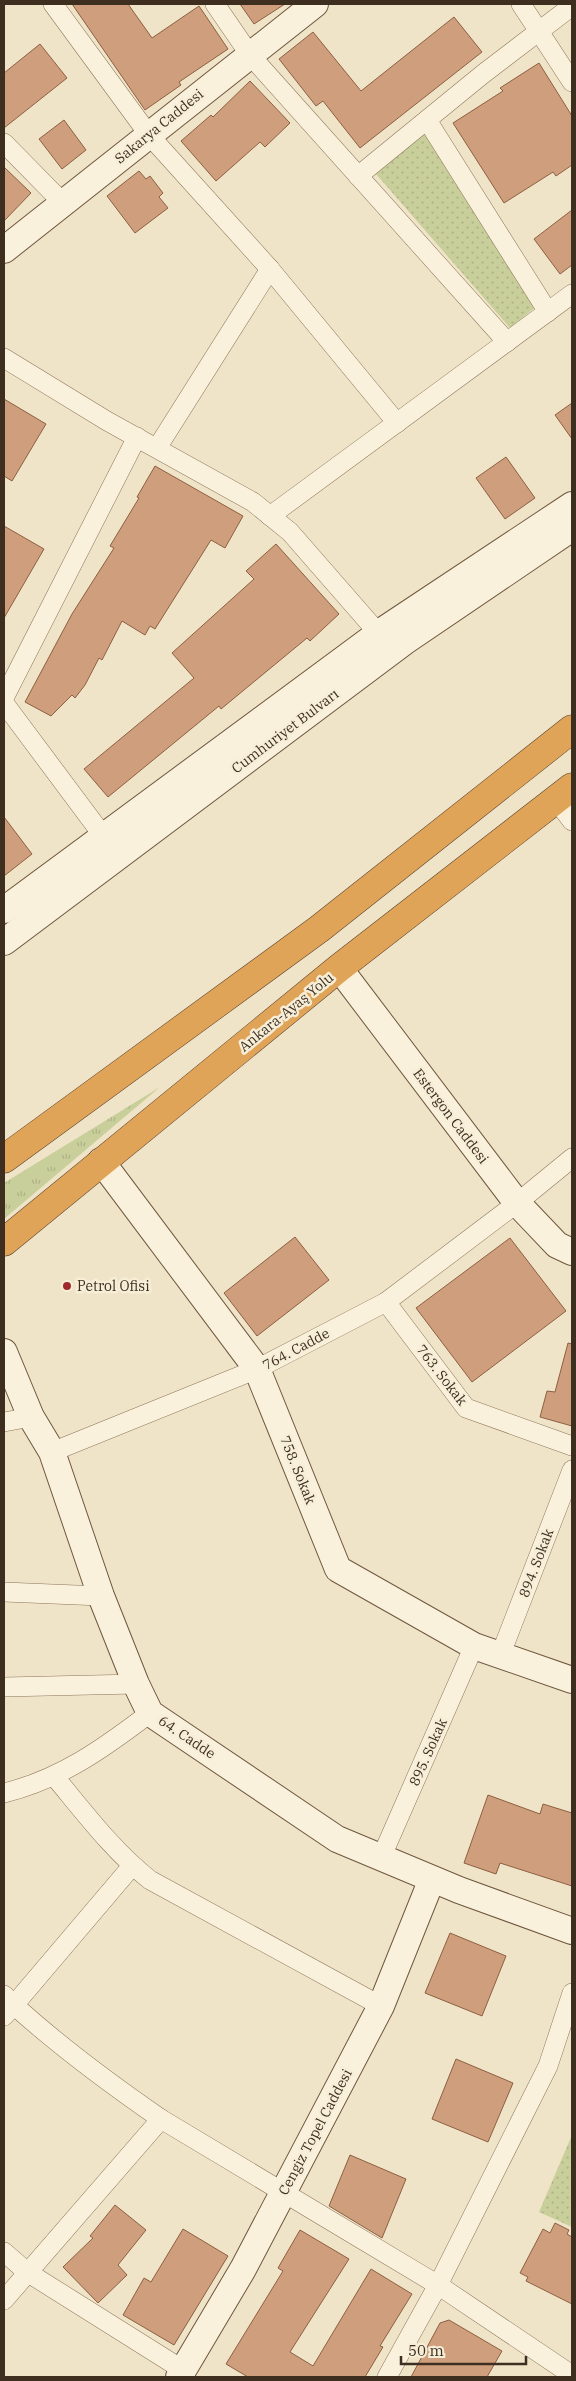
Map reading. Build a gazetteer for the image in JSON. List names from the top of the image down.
{
  "streets": {
    "highway": ["Ankara-Ayaş Yolu"],
    "main road": [
      "Sakarya Caddesi",
      "Cumhuriyet Bulvarı",
      "Estergon Caddesi",
      "758. Sokak",
      "64. Cadde",
      "Cengiz Topel Caddesi"
    ],
    "street": [
      "764. Cadde",
      "763. Sokak",
      "894. Sokak",
      "895. Sokak"
    ]
  },
  "crossings": [
    ["Ankara-Ayaş Yolu", "Estergon Caddesi"],
    ["Ankara-Ayaş Yolu", "758. Sokak"],
    ["Estergon Caddesi", "764. Cadde"],
    ["764. Cadde", "763. Sokak"],
    ["764. Cadde", "758. Sokak"],
    ["764. Cadde", "64. Cadde"],
    ["758. Sokak", "894. Sokak"],
    ["758. Sokak", "895. Sokak"],
    ["64. Cadde", "895. Sokak"],
    ["64. Cadde", "Cengiz Topel Caddesi"]
  ],
  "places": ["Petrol Ofisi"],
  "scale_bar": "50 m"
}
